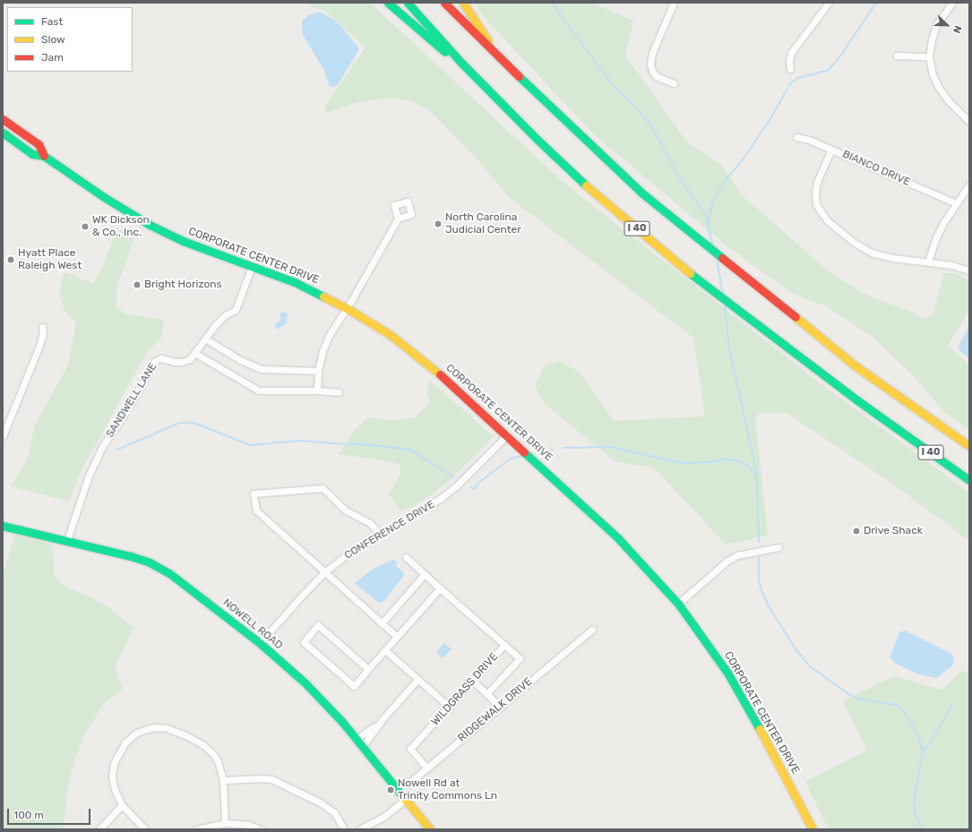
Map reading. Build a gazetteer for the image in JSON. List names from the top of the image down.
{
  "streets": {
    "main road": ["I 40", "CORPORATE CENTER DRIVE", "NOWELL ROAD"],
    "street": [
      "BIANCO DRIVE",
      "SANDWELL LANE",
      "CONFERENCE DRIVE",
      "WILDGRASS DRIVE",
      "RIDGEWALK DRIVE"
    ]
  },
  "crossings": [
    ["CORPORATE CENTER DRIVE", "SANDWELL LANE"],
    ["CORPORATE CENTER DRIVE", "CONFERENCE DRIVE"],
    ["SANDWELL LANE", "NOWELL ROAD"],
    ["CONFERENCE DRIVE", "NOWELL ROAD"],
    ["NOWELL ROAD", "RIDGEWALK DRIVE"],
    ["WILDGRASS DRIVE", "RIDGEWALK DRIVE"]
  ],
  "places": [
    "North Carolina Judicial Center",
    "WK Dickson & Co., Inc.",
    "Hyatt Place Raleigh West",
    "Bright Horizons",
    "Drive Shack",
    "Nowell Rd at Trinity Commons Ln"
  ],
  "legend": ["Fast", "Slow", "Jam"],
  "scale_bar": "100 m",
  "north": "bottom right"
}
